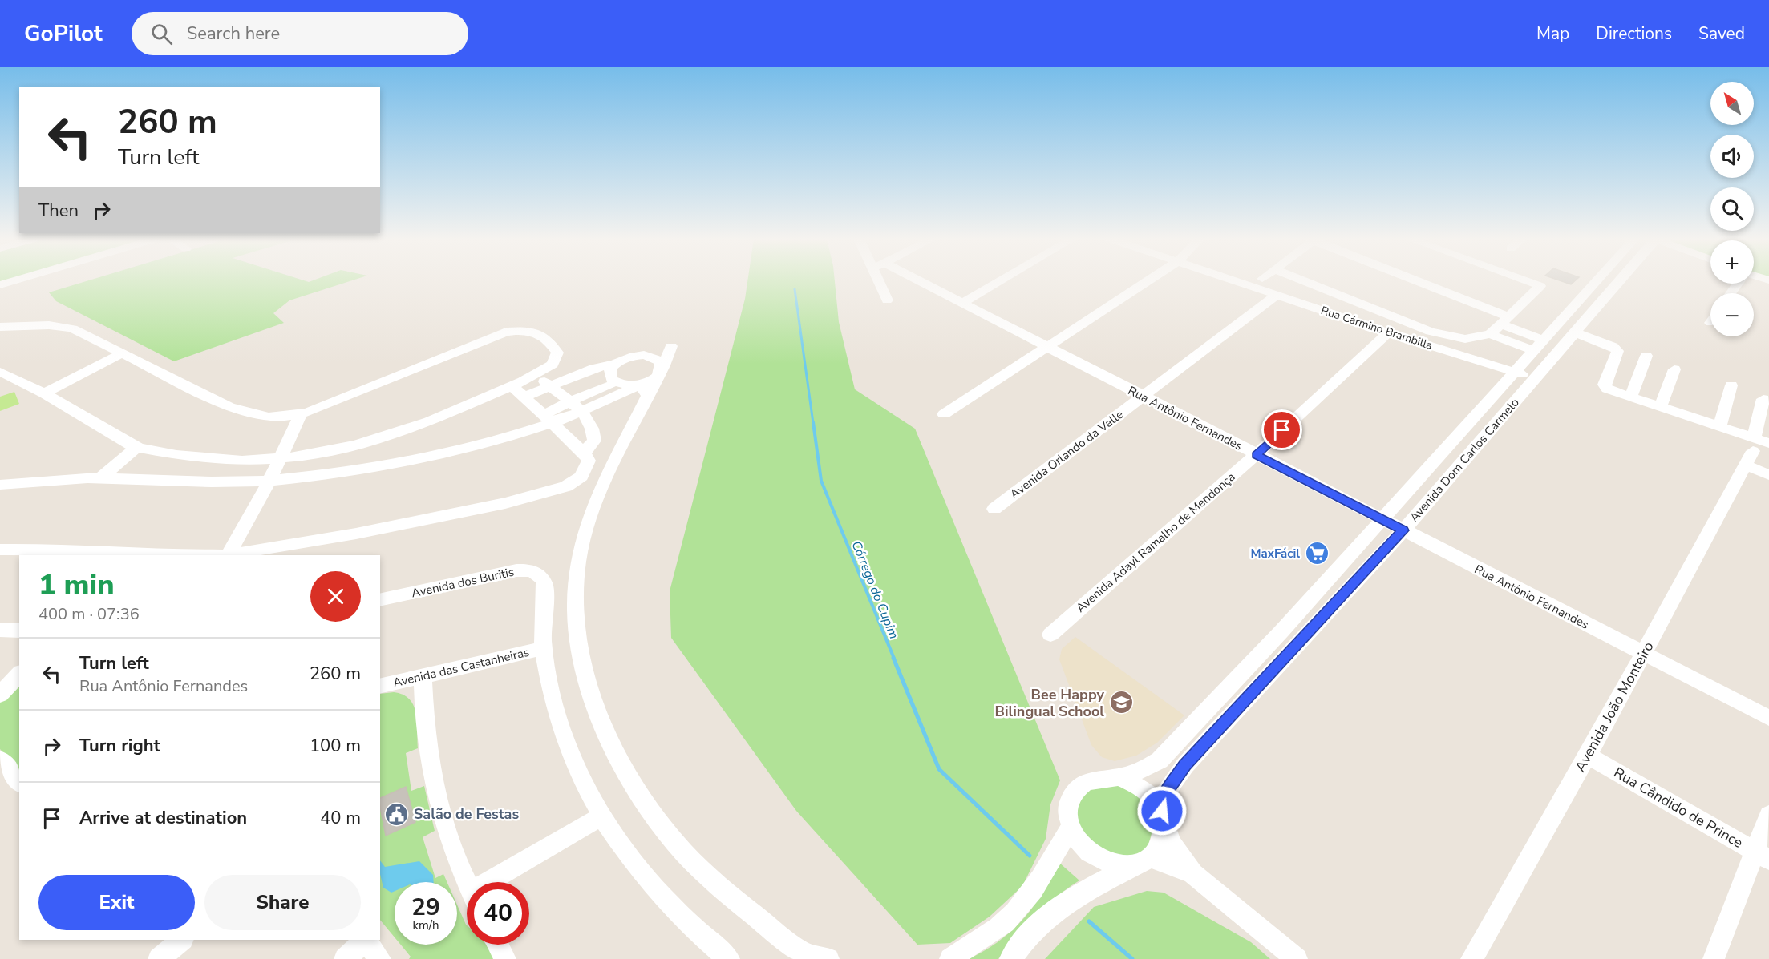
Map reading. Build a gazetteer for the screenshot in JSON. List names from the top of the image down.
{
  "streets": {
    "street": [
      "Rua Cármino Brambilla",
      "Rua Antônio Fernandes",
      "Avenida Orlando da Valle",
      "Avenida Dom Carlos Carmelo",
      "Avenida Adayl Ramalho de Mendonça",
      "Avenida dos Buritis",
      "Avenida das Castanheiras",
      "Avenida João Monteiro",
      "Rua Cândido de Prince"
    ]
  },
  "crossings": [
    ["Rua Cármino Brambilla", "Avenida Orlando da Valle"],
    ["Rua Cármino Brambilla", "Avenida Dom Carlos Carmelo"],
    ["Rua Cármino Brambilla", "Avenida Adayl Ramalho de Mendonça"],
    ["Rua Antônio Fernandes", "Avenida Orlando da Valle"],
    ["Rua Antônio Fernandes", "Avenida Dom Carlos Carmelo"],
    ["Rua Antônio Fernandes", "Avenida Adayl Ramalho de Mendonça"],
    ["Rua Antônio Fernandes", "Avenida João Monteiro"],
    ["Avenida dos Buritis", "Avenida das Castanheiras"],
    ["Avenida João Monteiro", "Rua Cândido de Prince"]
  ],
  "water": ["Córrego do Cupim"],
  "places": {
    "supermarket": ["MaxFácil"],
    "school or university": ["Bee Happy Bilingual School"],
    "public building": ["Salão de Festas"]
  },
  "north": "top left",
  "page": {
    "header": "GoPilot",
    "search": "Search here",
    "nav": ["Map", "Directions", "Saved"],
    "map_buttons": ["+", "−"],
    "turn": ["260 m", "Turn left"],
    "then": "Then",
    "heading": ["1 min", "400 m · 07:36"],
    "list": [
      {
        "name": "Turn left",
        "note": "Rua Antônio Fernandes",
        "value": "260 m"
      },
      {
        "name": "Turn right",
        "value": "100 m"
      },
      {
        "name": "Arrive at destination",
        "value": "40 m"
      }
    ],
    "buttons": ["Exit", "Share"],
    "speed": "29 km/h",
    "limit": "40"
  }
}
